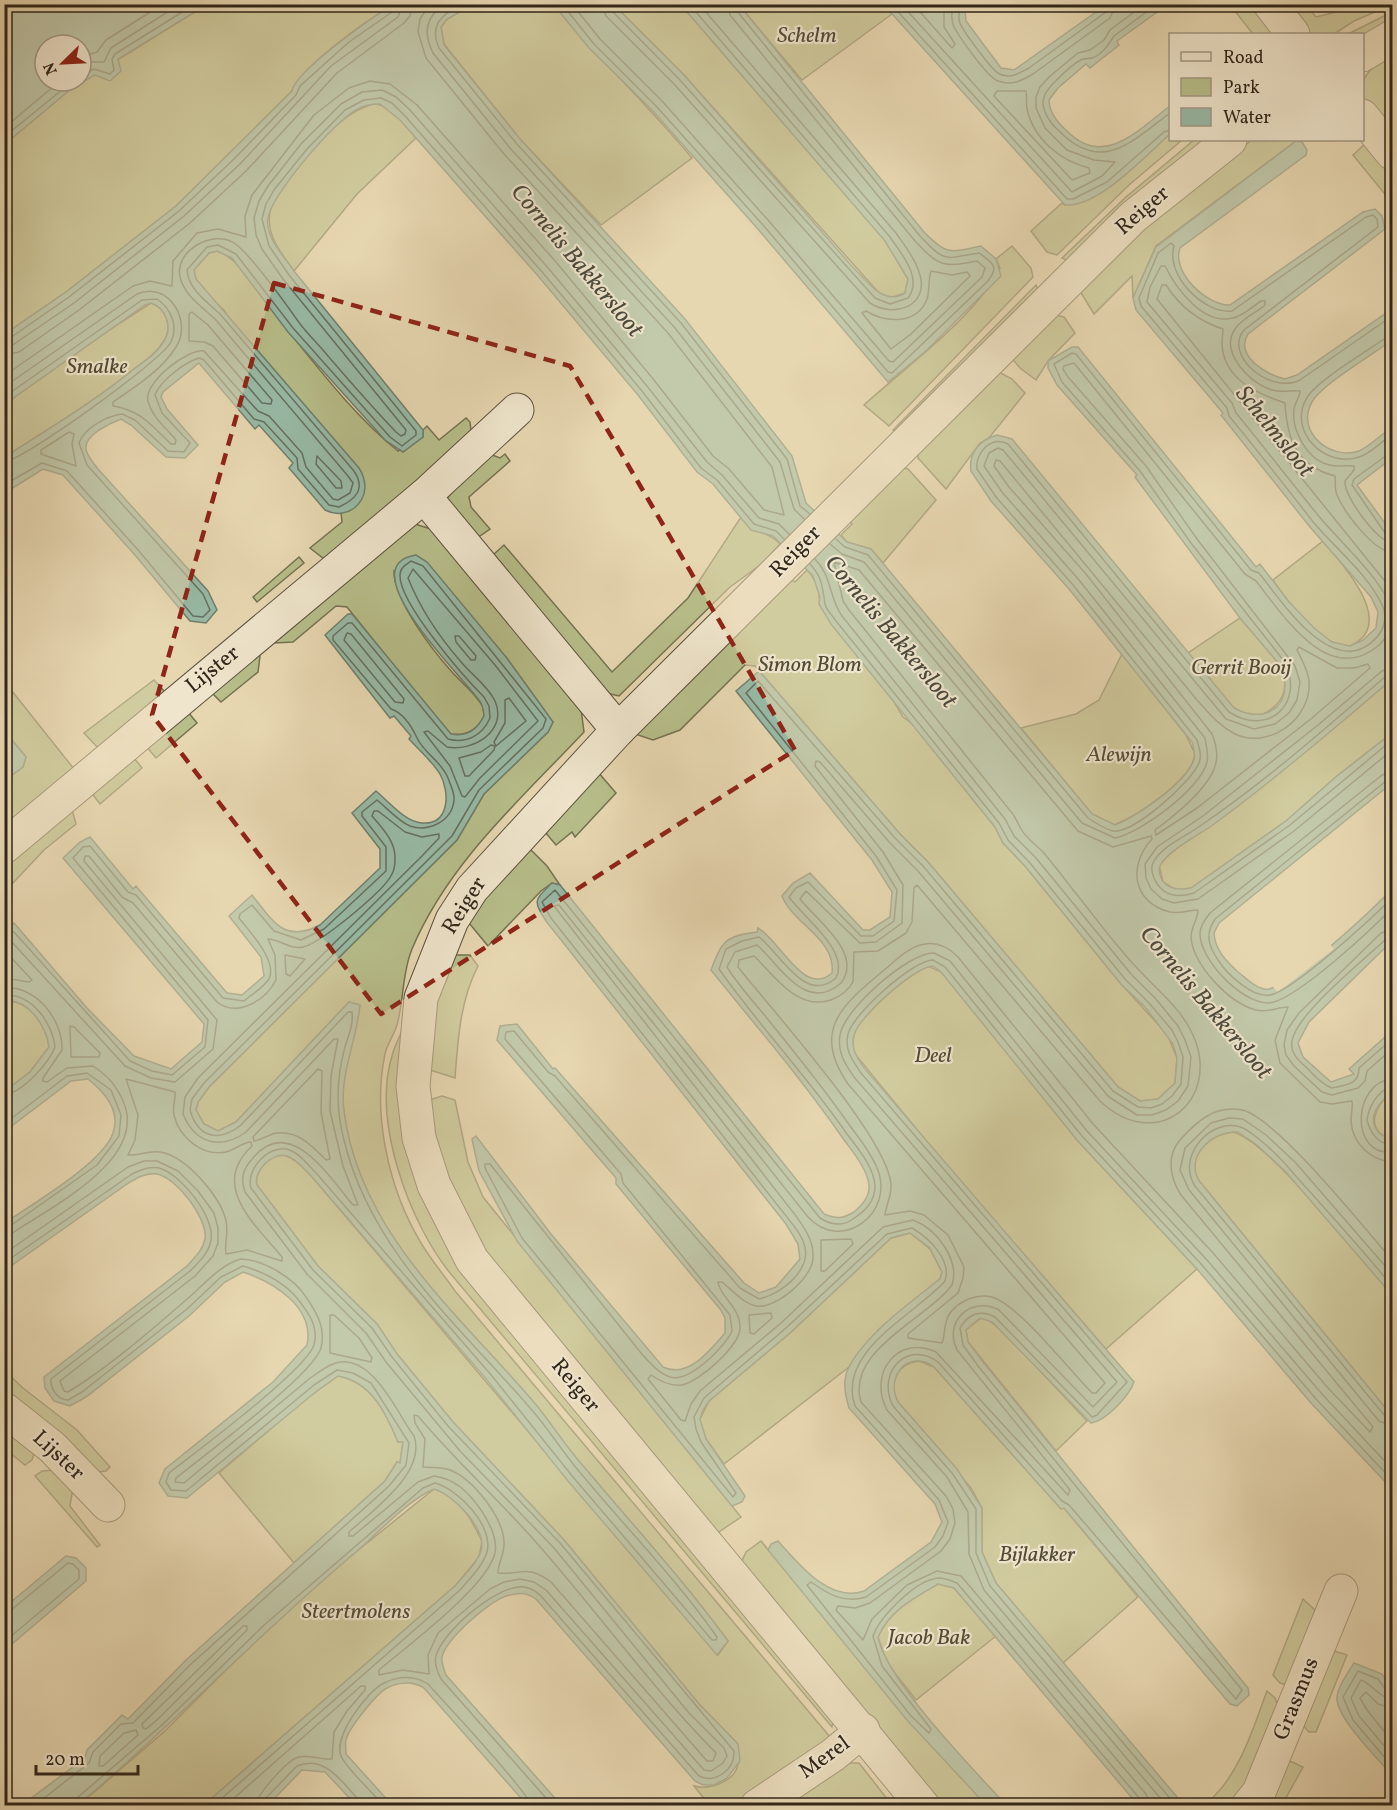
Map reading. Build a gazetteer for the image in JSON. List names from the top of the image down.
{
  "streets": {
    "street": [
      "Reiger",
      "Lijster",
      "Grasmus",
      "Merel"
    ]
  },
  "crossings": [
    ["Reiger", "Merel"]
  ],
  "water": ["Cornelis Bakkersloot", "Schelmsloot"],
  "parks": [
    "Schelm",
    "Smalke",
    "Simon Blom",
    "Gerrit Booij",
    "Alewijn",
    "Deel",
    "Bijlakker",
    "Steertmolens",
    "Jacob Bak"
  ],
  "legend": ["Road", "Park", "Water"],
  "scale_bar": "20 m",
  "north": "bottom left"
}
